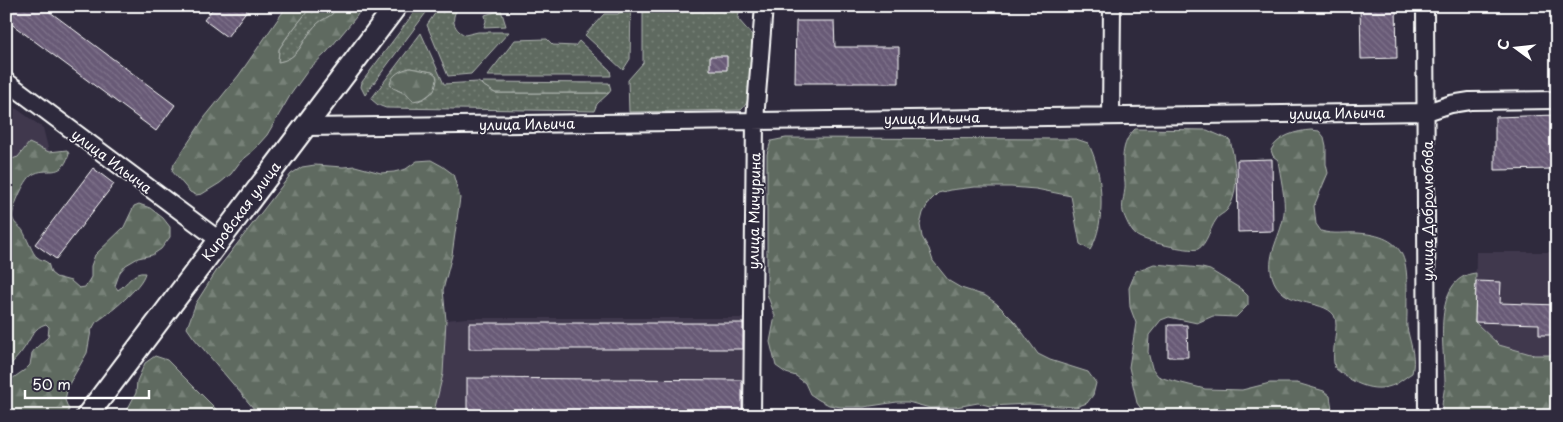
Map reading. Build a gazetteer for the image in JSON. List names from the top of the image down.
{
  "streets": {
    "main road": ["Кировская улица"],
    "street": ["улица Ильича", "улица Мичурина", "улица Добролюбова"]
  },
  "crossings": [
    ["улица Ильича", "Кировская улица"],
    ["улица Ильича", "улица Мичурина"],
    ["улица Ильича", "улица Добролюбова"]
  ],
  "scale_bar": "50 m",
  "north": "left"
}
